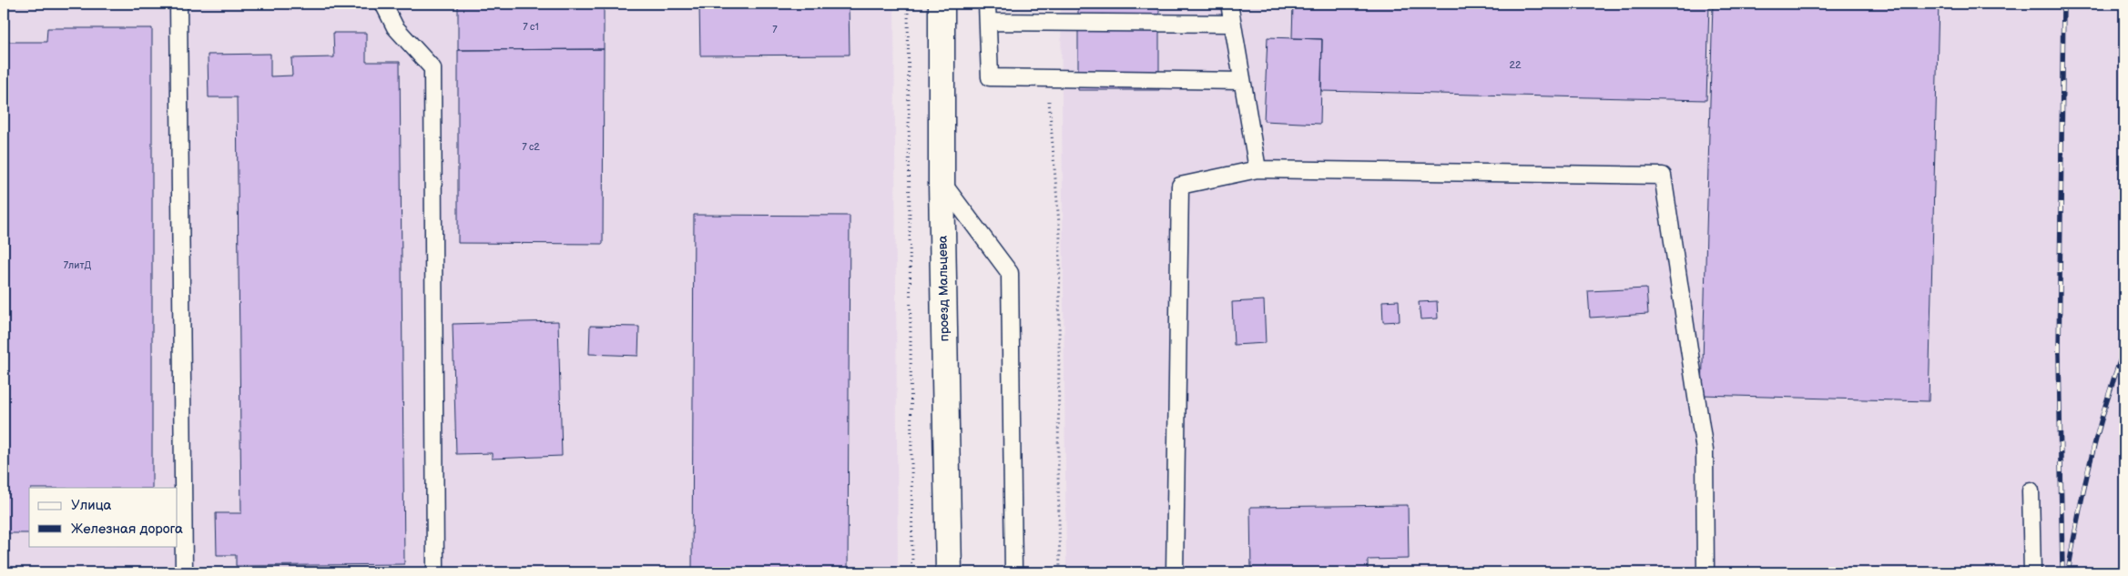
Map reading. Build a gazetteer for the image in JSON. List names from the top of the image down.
{
  "streets": {
    "street": ["проезд Мальцева"]
  },
  "house_numbers": [
    "7 с1",
    "7",
    "22",
    "7 с2",
    "7литД"
  ],
  "legend": ["Улица", "Железная дорога"]
}
